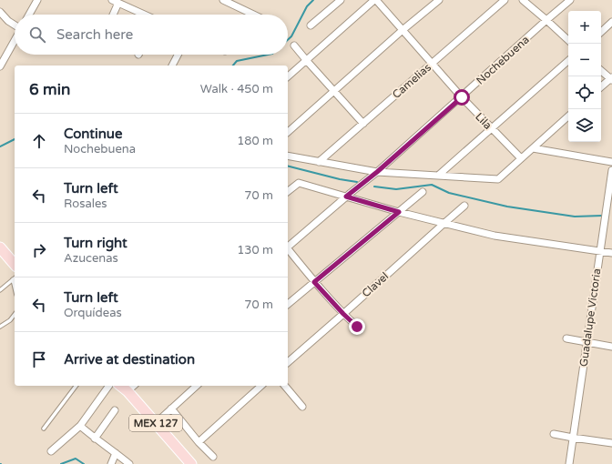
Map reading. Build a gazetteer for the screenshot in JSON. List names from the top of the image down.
{
  "streets": {
    "main road": ["MEX 127"],
    "street": [
      "Nochebuena",
      "Camelias",
      "Lila",
      "Clavel",
      "Guadalupe Victoria"
    ]
  },
  "crossings": [
    ["Nochebuena", "Lila"],
    ["Camelias", "Lila"]
  ],
  "page": {
    "map_buttons": ["+", "−"],
    "search": "Search here",
    "heading": ["6 min", "Walk · 450 m"],
    "list": [
      ["Continue", "Nochebuena", "180 m"],
      ["Turn left", "Rosales", "70 m"],
      ["Turn right", "Azucenas", "130 m"],
      ["Turn left", "Orquídeas", "70 m"],
      "Arrive at destination"
    ]
  }
}
